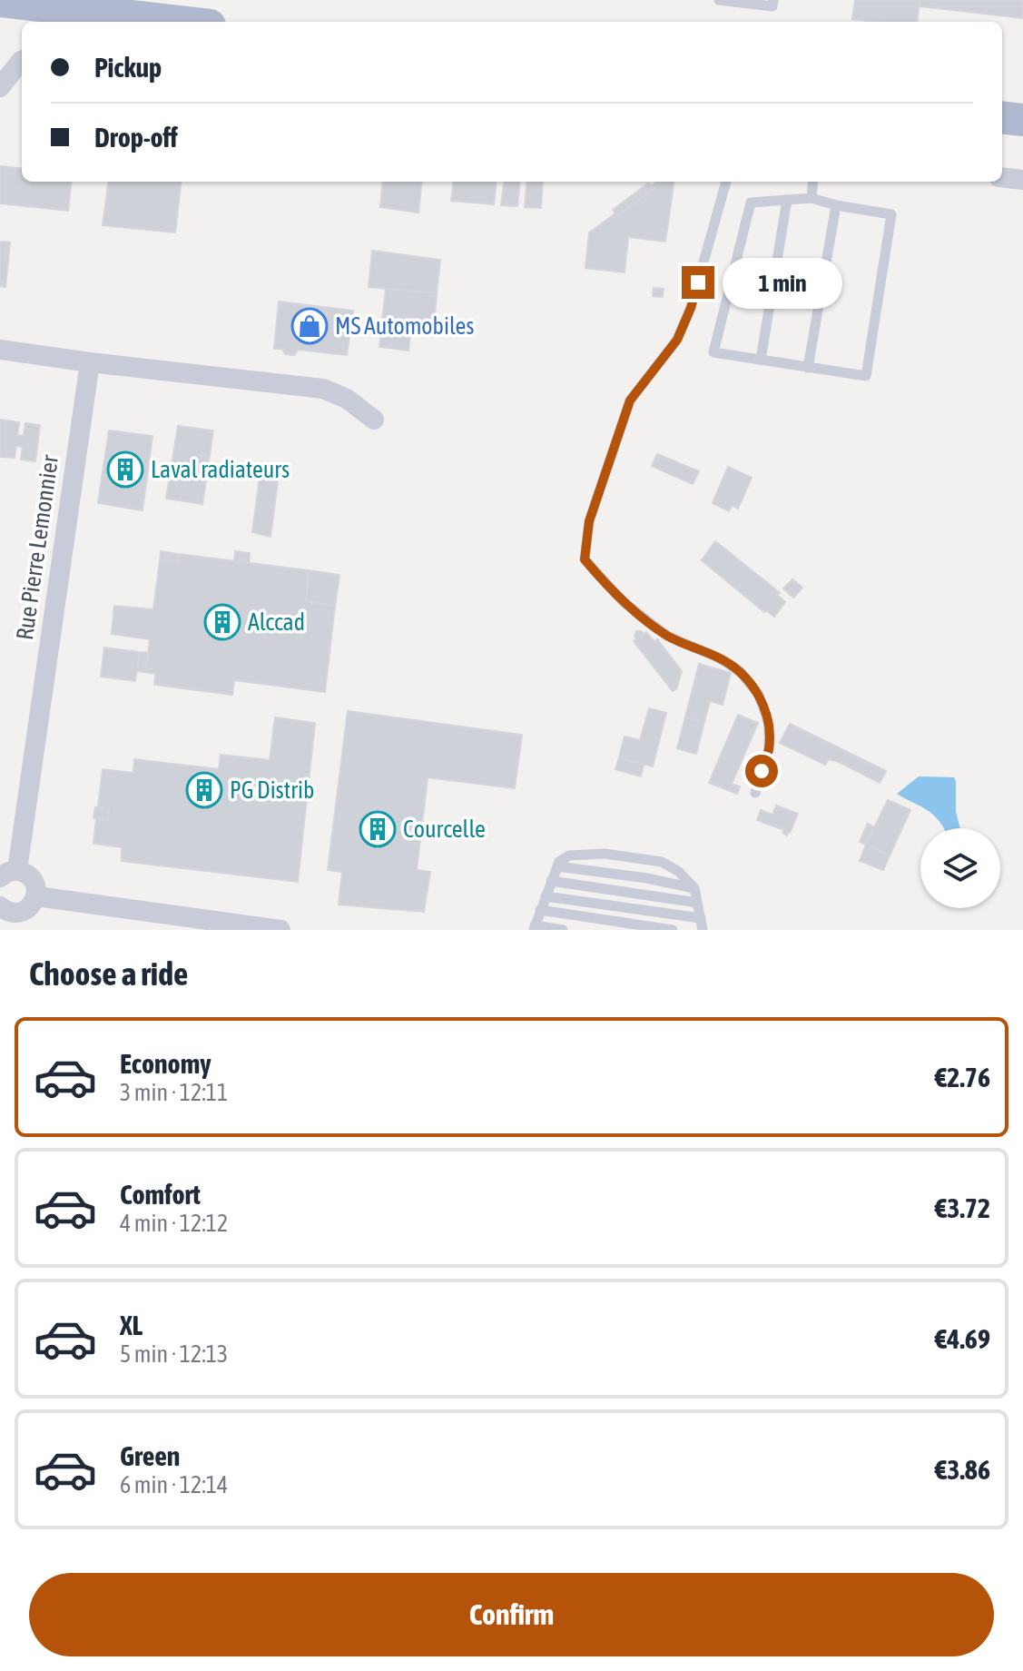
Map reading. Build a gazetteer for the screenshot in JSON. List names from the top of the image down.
{
  "streets": {
    "street": ["Rue Pierre Lemonnier"]
  },
  "places": {
    "shop": ["MS Automobiles"],
    "building": [
      "Laval radiateurs",
      "Alccad",
      "PG Distrib",
      "Courcelle"
    ]
  },
  "page": {
    "banner": ["Pickup", "Drop-off"],
    "bubble": "1 min",
    "heading": "Choose a ride",
    "list": [
      {
        "name": "Economy",
        "note": "3 min · 12:11",
        "value": "€2.76"
      },
      {
        "name": "Comfort",
        "note": "4 min · 12:12",
        "value": "€3.72"
      },
      {
        "name": "XL",
        "note": "5 min · 12:13",
        "value": "€4.69"
      },
      {
        "name": "Green",
        "note": "6 min · 12:14",
        "value": "€3.86"
      }
    ],
    "buttons": "Confirm"
  }
}
